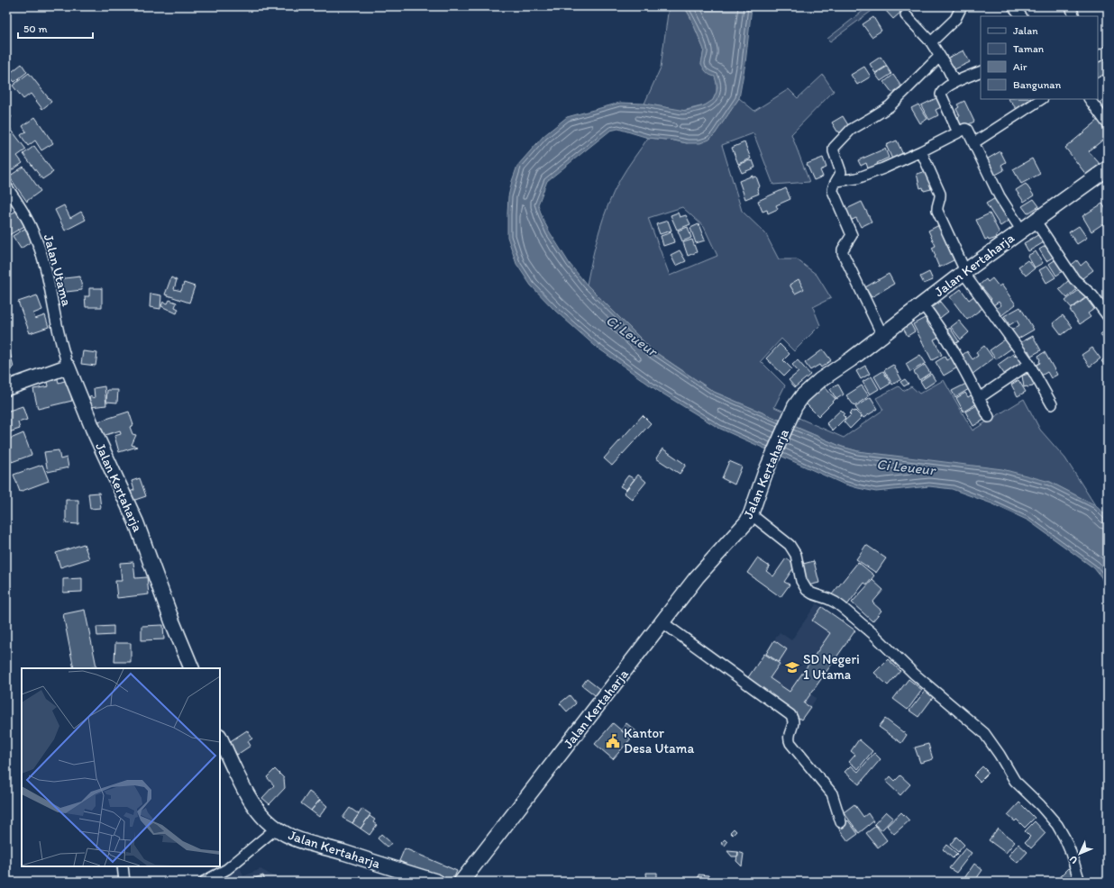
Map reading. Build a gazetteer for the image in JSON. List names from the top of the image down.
{
  "streets": {
    "street": ["Jalan Kertaharja", "Jalan Utama"]
  },
  "crossings": [
    ["Jalan Kertaharja", "Jalan Utama"]
  ],
  "water": ["Ci Leueur"],
  "places": {
    "school or university": ["SD Negeri 1 Utama"],
    "public building": ["Kantor Desa Utama"]
  },
  "legend": [
    "Jalan",
    "Taman",
    "Air",
    "Bangunan"
  ],
  "scale_bar": "50 m",
  "north": "bottom left"
}
